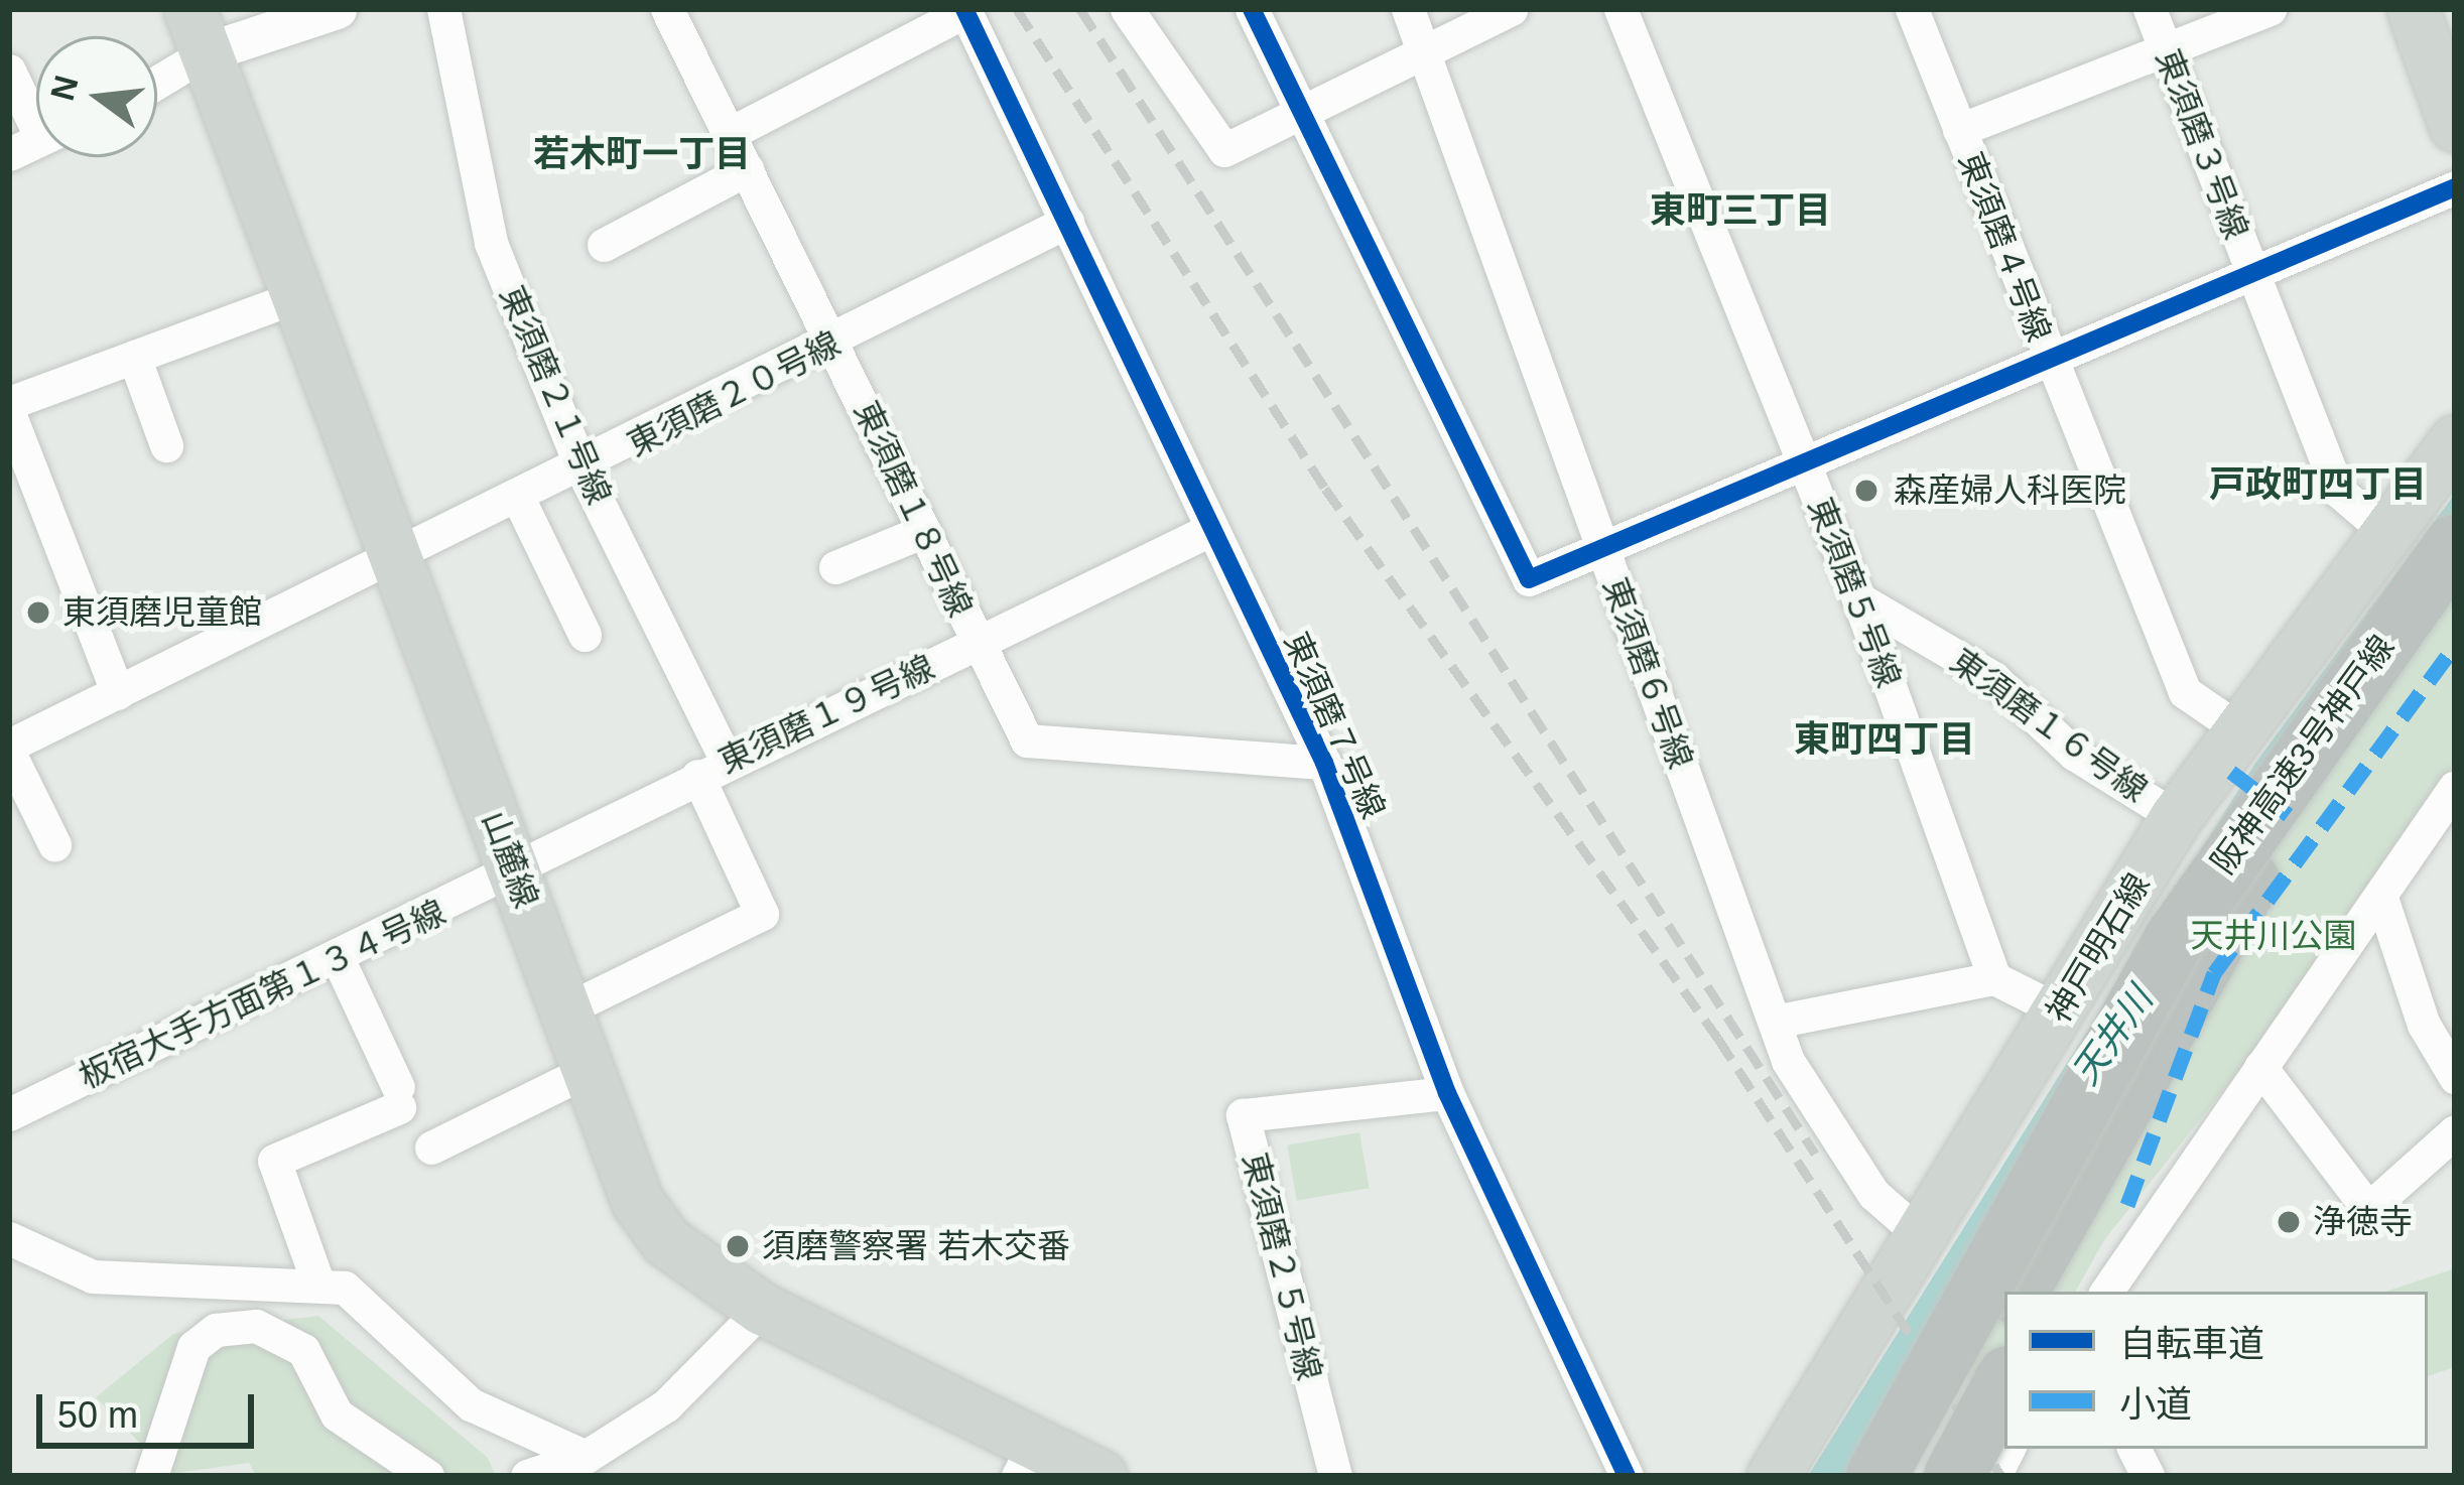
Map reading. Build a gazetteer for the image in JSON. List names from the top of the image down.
{
  "streets": {
    "highway": ["阪神高速3号神戸線"],
    "main road": ["山麓線", "神戸明石線"],
    "street": [
      "東須磨３号線",
      "東須磨４号線",
      "東須磨２０号線",
      "東須磨２１号線",
      "東須磨１８号線",
      "東須磨５号線",
      "東須磨６号線",
      "東須磨１９号線",
      "東須磨７号線",
      "東須磨１６号線",
      "板宿大手方面第１３４号線",
      "東須磨２５号線"
    ]
  },
  "crossings": [
    ["東須磨３号線", "神戸明石線"],
    ["東須磨４号線", "神戸明石線"],
    ["東須磨２０号線", "東須磨２１号線"],
    ["東須磨２０号線", "東須磨１８号線"],
    ["東須磨２０号線", "東須磨７号線"],
    ["東須磨２０号線", "山麓線"],
    ["東須磨２１号線", "東須磨１９号線"],
    ["東須磨２１号線", "山麓線"],
    ["東須磨１８号線", "東須磨１９号線"],
    ["東須磨１８号線", "東須磨７号線"],
    ["東須磨５号線", "東須磨１６号線"],
    ["東須磨６号線", "神戸明石線"],
    ["東須磨１９号線", "東須磨７号線"],
    ["東須磨１９号線", "山麓線"],
    ["東須磨１９号線", "板宿大手方面第１３４号線"],
    ["東須磨７号線", "東須磨２５号線"],
    ["東須磨１６号線", "神戸明石線"],
    ["山麓線", "板宿大手方面第１３４号線"]
  ],
  "districts": [
    "若木町一丁目",
    "東町三丁目",
    "戸政町四丁目",
    "東町四丁目"
  ],
  "water": ["天井川"],
  "parks": ["天井川公園"],
  "places": [
    "森産婦人科医院",
    "東須磨児童館",
    "浄徳寺",
    "須磨警察署 若木交番"
  ],
  "legend": ["自転車道", "小道"],
  "scale_bar": "50 m",
  "north": "left"
}
